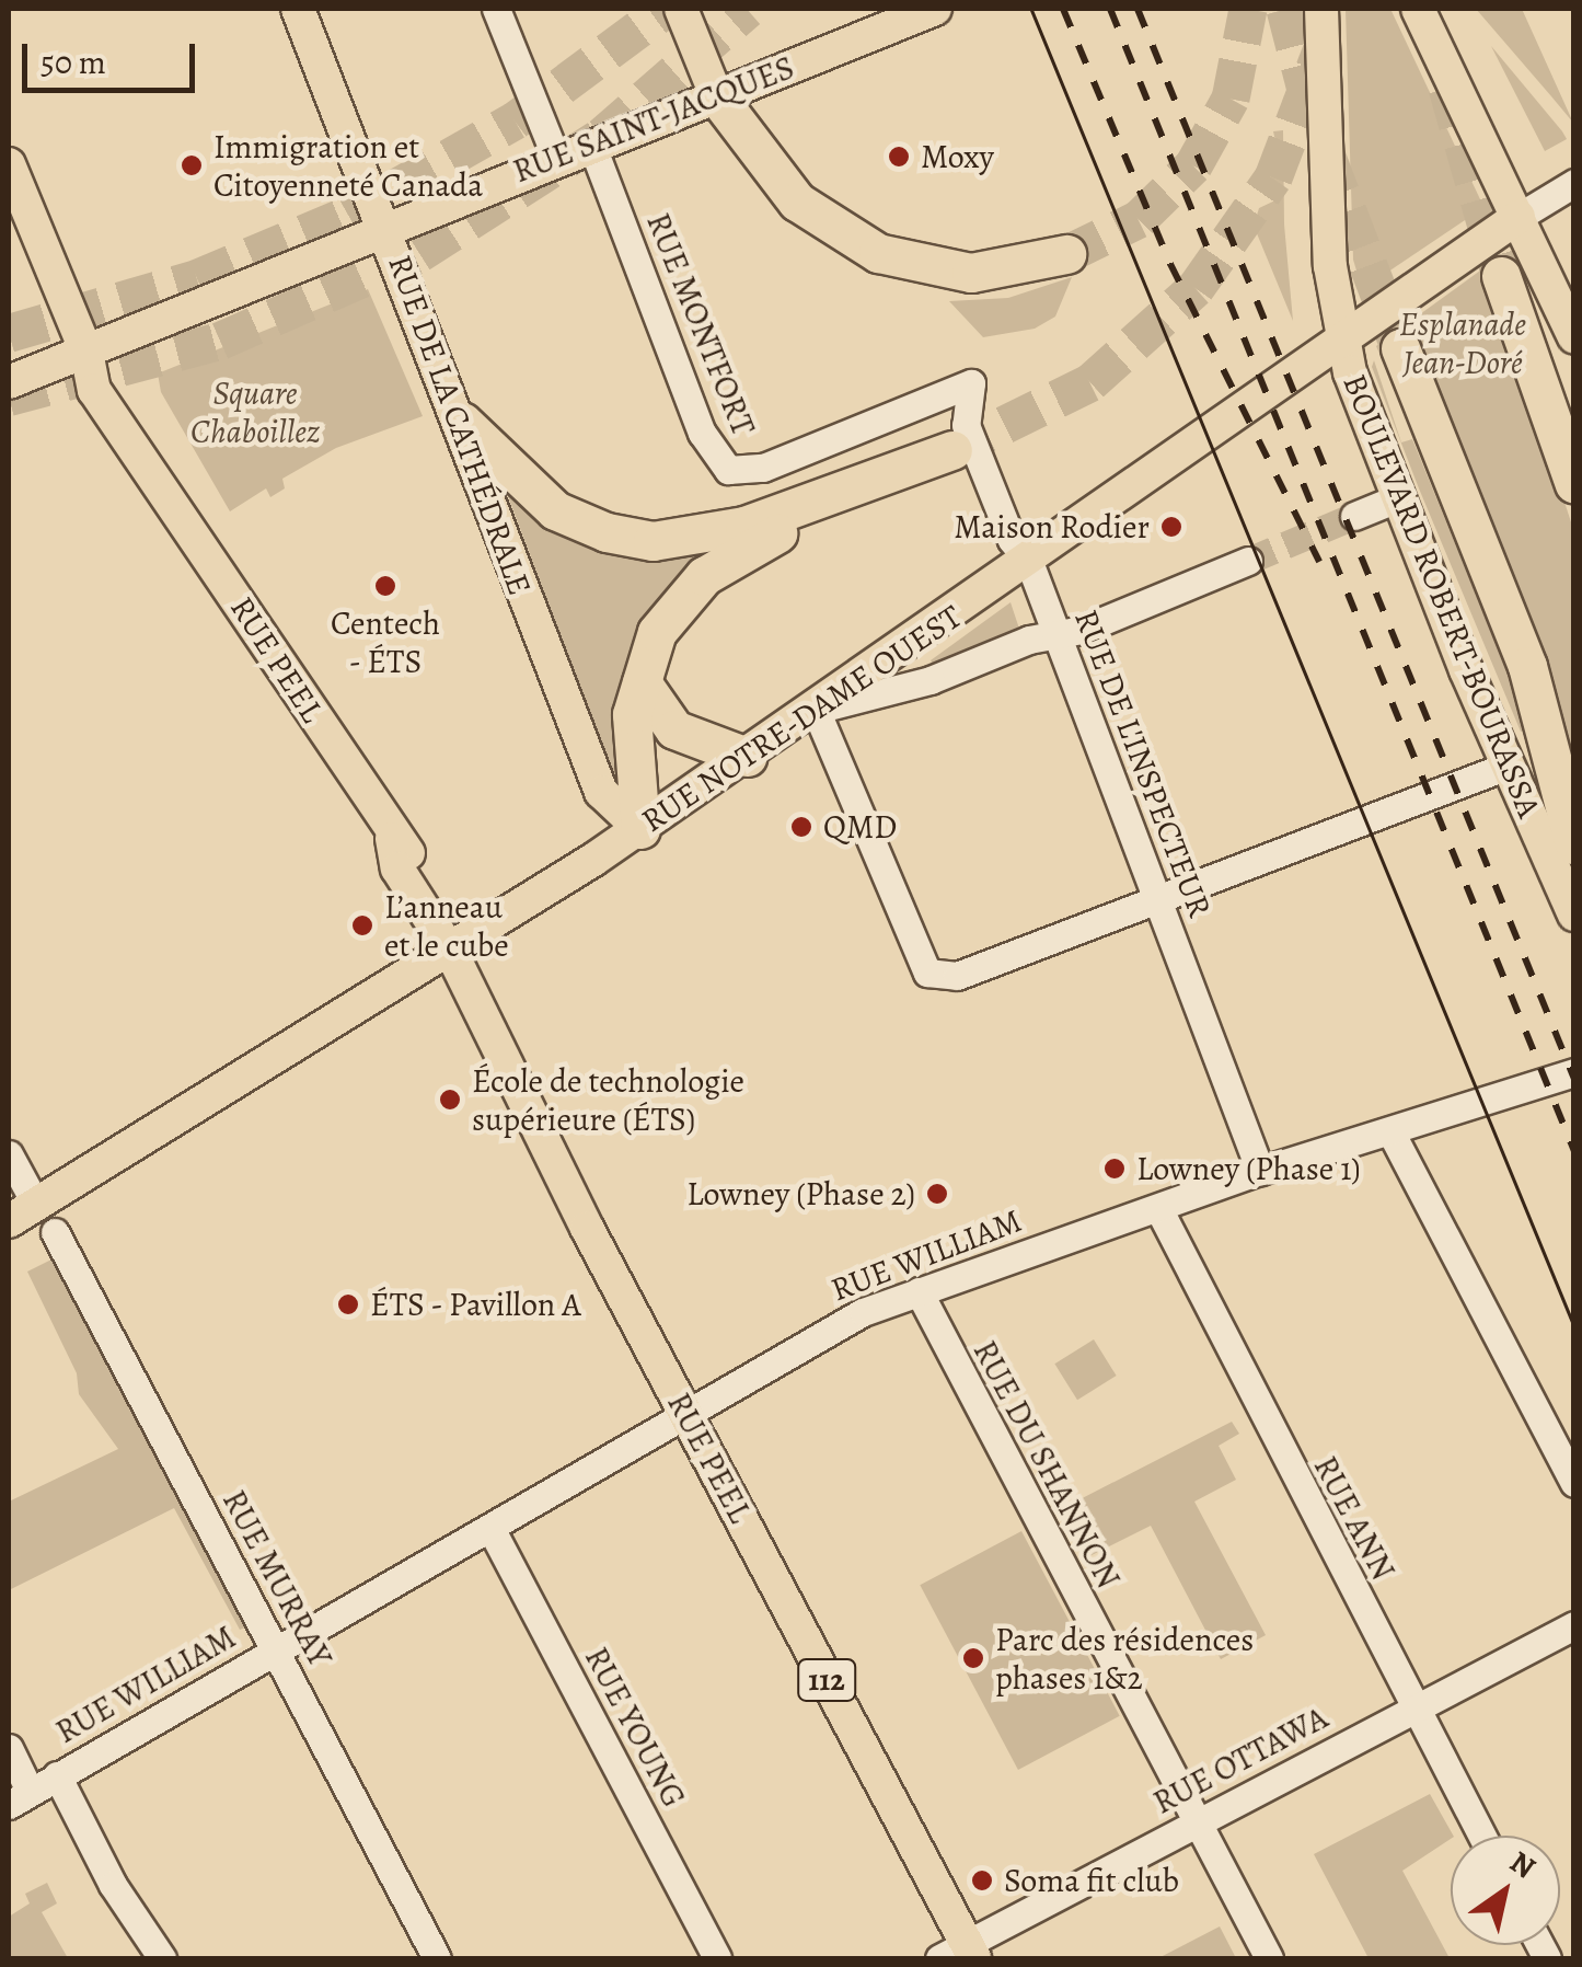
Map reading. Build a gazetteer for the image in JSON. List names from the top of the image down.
{
  "streets": {
    "main road": [
      "RUE SAINT-JACQUES",
      "RUE DE LA CATHÉDRALE",
      "BOULEVARD ROBERT-BOURASSA",
      "RUE PEEL",
      "RUE NOTRE-DAME OUEST",
      "112"
    ],
    "street": [
      "RUE MONTFORT",
      "RUE DE L'INSPECTEUR",
      "RUE WILLIAM",
      "RUE DU SHANNON",
      "RUE ANN",
      "RUE MURRAY",
      "RUE YOUNG",
      "RUE OTTAWA"
    ]
  },
  "crossings": [
    ["RUE SAINT-JACQUES", "RUE MONTFORT"],
    ["RUE SAINT-JACQUES", "RUE DE LA CATHÉDRALE"],
    ["RUE SAINT-JACQUES", "RUE PEEL"],
    ["RUE MONTFORT", "RUE DE L'INSPECTEUR"],
    ["RUE DE LA CATHÉDRALE", "RUE NOTRE-DAME OUEST"],
    ["BOULEVARD ROBERT-BOURASSA", "RUE NOTRE-DAME OUEST"],
    ["RUE PEEL", "RUE NOTRE-DAME OUEST"],
    ["RUE PEEL", "RUE WILLIAM"],
    ["RUE PEEL", "RUE OTTAWA"],
    ["RUE NOTRE-DAME OUEST", "RUE DE L'INSPECTEUR"],
    ["RUE NOTRE-DAME OUEST", "RUE MURRAY"],
    ["RUE DE L'INSPECTEUR", "RUE WILLIAM"],
    ["RUE WILLIAM", "RUE DU SHANNON"],
    ["RUE WILLIAM", "RUE ANN"],
    ["RUE WILLIAM", "RUE MURRAY"],
    ["RUE WILLIAM", "RUE YOUNG"],
    ["RUE DU SHANNON", "RUE OTTAWA"],
    ["RUE ANN", "RUE OTTAWA"]
  ],
  "parks": ["Esplanade Jean-Doré", "Square Chaboillez"],
  "places": [
    "Moxy",
    "Immigration et Citoyenneté Canada",
    "Maison Rodier",
    "Centech - ÉTS",
    "QMD",
    "L’anneau et le cube",
    "École de technologie supérieure (ÉTS)",
    "Lowney (Phase 1)",
    "Lowney (Phase 2)",
    "ÉTS - Pavillon A",
    "Parc des résidences phases 1&2",
    "Soma fit club"
  ],
  "scale_bar": "50 m",
  "north": "top right"
}
